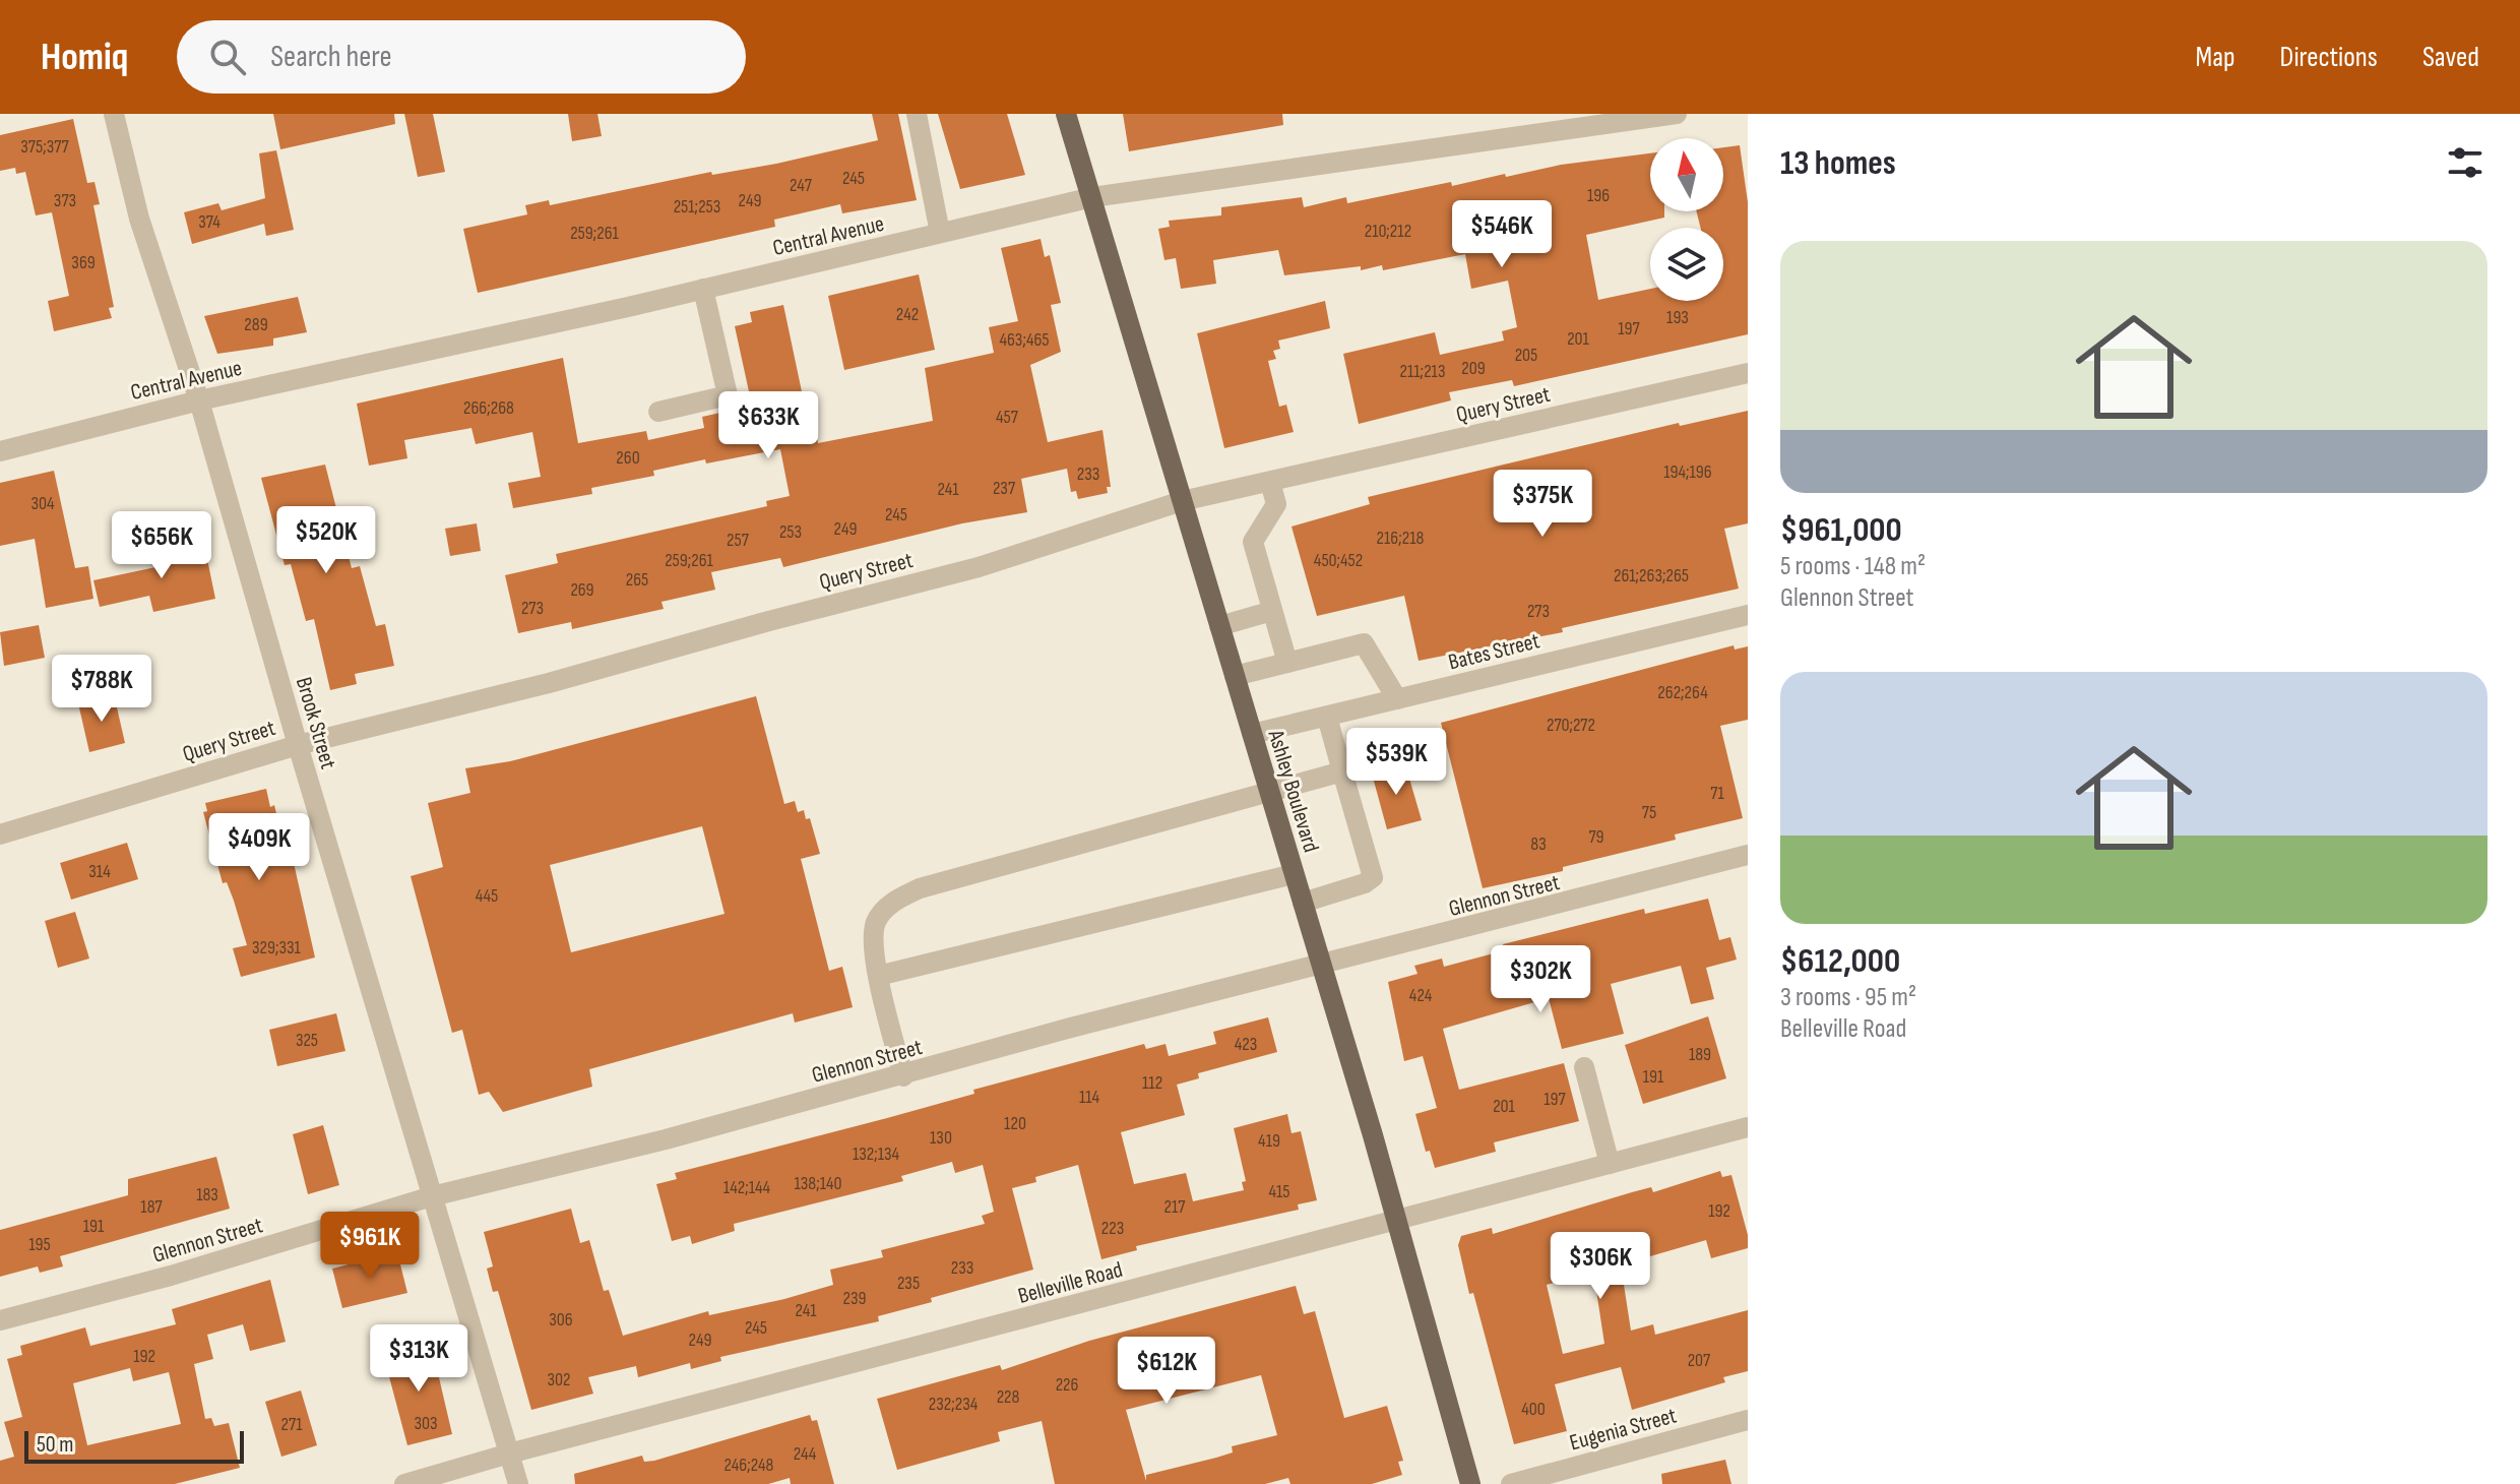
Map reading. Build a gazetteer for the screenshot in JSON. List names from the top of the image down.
{
  "streets": {
    "main road": ["Ashley Boulevard"],
    "street": [
      "Central Avenue",
      "Query Street",
      "Bates Street",
      "Brook Street",
      "Glennon Street",
      "Belleville Road",
      "Eugenia Street"
    ]
  },
  "crossings": [
    ["Central Avenue", "Brook Street"],
    ["Central Avenue", "Ashley Boulevard"],
    ["Query Street", "Brook Street"],
    ["Query Street", "Ashley Boulevard"],
    ["Bates Street", "Ashley Boulevard"],
    ["Brook Street", "Glennon Street"],
    ["Brook Street", "Belleville Road"],
    ["Ashley Boulevard", "Glennon Street"],
    ["Ashley Boulevard", "Belleville Road"]
  ],
  "house_numbers": [
    "375;377",
    "245",
    "247",
    "196",
    "373",
    "249",
    "251;253",
    "374",
    "210;212",
    "259;261",
    "369",
    "242",
    "193",
    "289",
    "197",
    "201",
    "463;465",
    "205",
    "209",
    "211;213",
    "266;268",
    "457",
    "260",
    "194;196",
    "233",
    "237",
    "241",
    "304",
    "245",
    "249",
    "253",
    "216;218",
    "257",
    "259;261",
    "450;452",
    "261;263;265",
    "265",
    "269",
    "273",
    "273",
    "262;264",
    "270;272",
    "71",
    "75",
    "79",
    "83",
    "314",
    "445",
    "329;331",
    "424",
    "325",
    "423",
    "189",
    "191",
    "112",
    "114",
    "197",
    "201",
    "120",
    "130",
    "419",
    "132;134",
    "138;140",
    "142;144",
    "415",
    "183",
    "187",
    "217",
    "192",
    "191",
    "223",
    "195",
    "233",
    "235",
    "239",
    "241",
    "306",
    "245",
    "249",
    "192",
    "207",
    "302",
    "226",
    "228",
    "232;234",
    "400",
    "303",
    "271",
    "244",
    "246;248"
  ],
  "scale_bar": "50 m",
  "north": "top",
  "page": {
    "header": "Homiq",
    "search": "Search here",
    "nav": ["Map", "Directions", "Saved"],
    "heading": "13 homes",
    "price": [
      "$546K",
      "$633K",
      "$375K",
      "$520K",
      "$656K",
      "$788K",
      "$539K",
      "$409K",
      "$302K",
      "$961K",
      "$306K",
      "$313K",
      "$612K"
    ],
    "list": [
      {
        "name": "$961,000",
        "note": "5 rooms · 148 m² · Glennon Street"
      },
      {
        "name": "$612,000",
        "note": "3 rooms · 95 m² · Belleville Road"
      }
    ],
    "scale": "50 m"
  }
}
